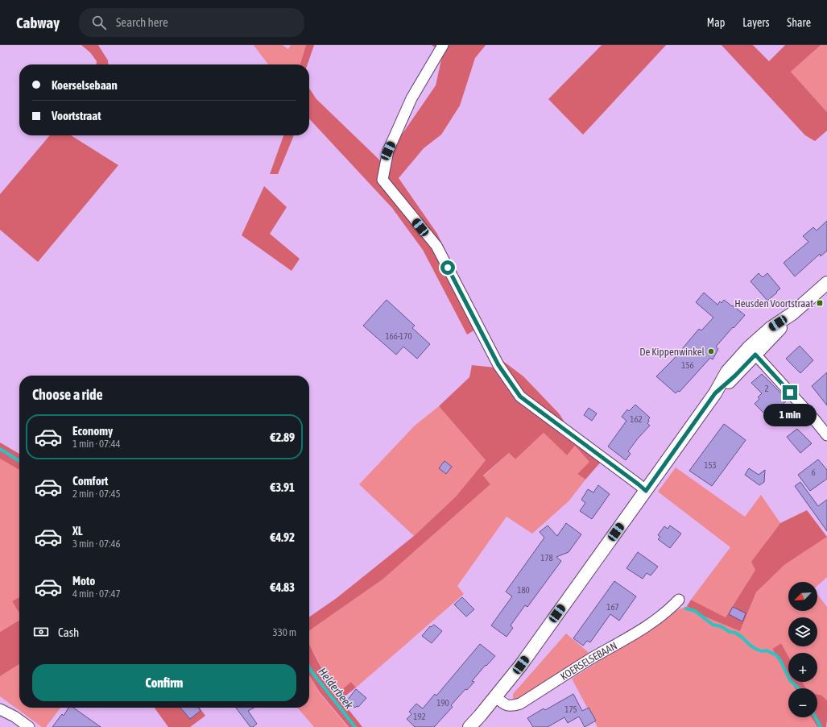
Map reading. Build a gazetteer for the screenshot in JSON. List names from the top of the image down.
{
  "streets": {
    "street": ["KOERSELSEBAAN"]
  },
  "water": ["Helderbeek"],
  "places": {
    "transit": ["Heusden Voortstraat"],
    "other": ["De Kippenwinkel"]
  },
  "house_numbers": [
    "166-170",
    "156",
    "2",
    "162",
    "153",
    "6",
    "178",
    "180",
    "167",
    "190",
    "175",
    "192"
  ],
  "north": "bottom left",
  "page": {
    "header": "Cabway",
    "search": "Search here",
    "nav": ["Map", "Layers", "Share"],
    "banner": ["Koerselsebaan", "Voortstraat"],
    "heading": "Choose a ride",
    "bubble": "1 min",
    "list": [
      {
        "name": "Economy",
        "note": "1 min · 07:44",
        "value": "€2.89"
      },
      {
        "name": "Comfort",
        "note": "2 min · 07:45",
        "value": "€3.91"
      },
      {
        "name": "XL",
        "note": "3 min · 07:46",
        "value": "€4.92"
      },
      {
        "name": "Moto",
        "note": "4 min · 07:47",
        "value": "€4.83"
      }
    ],
    "map_buttons": ["+", "−"],
    "pay": ["Cash", "330 m"],
    "buttons": "Confirm"
  }
}
